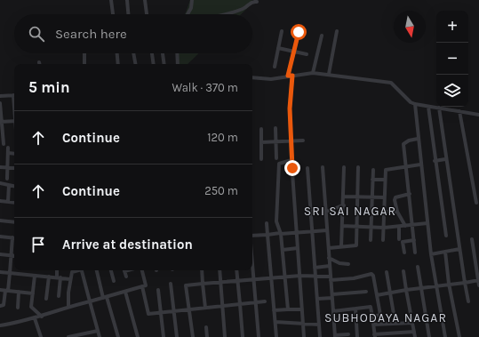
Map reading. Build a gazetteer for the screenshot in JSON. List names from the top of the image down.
{
  "districts": ["SRI SAI NAGAR", "SUBHODAYA NAGAR"],
  "north": "bottom",
  "page": {
    "map_buttons": ["+", "−"],
    "search": "Search here",
    "heading": ["5 min", "Walk · 370 m"],
    "list": [
      ["Continue", "120 m"],
      ["Continue", "250 m"],
      "Arrive at destination"
    ]
  }
}
